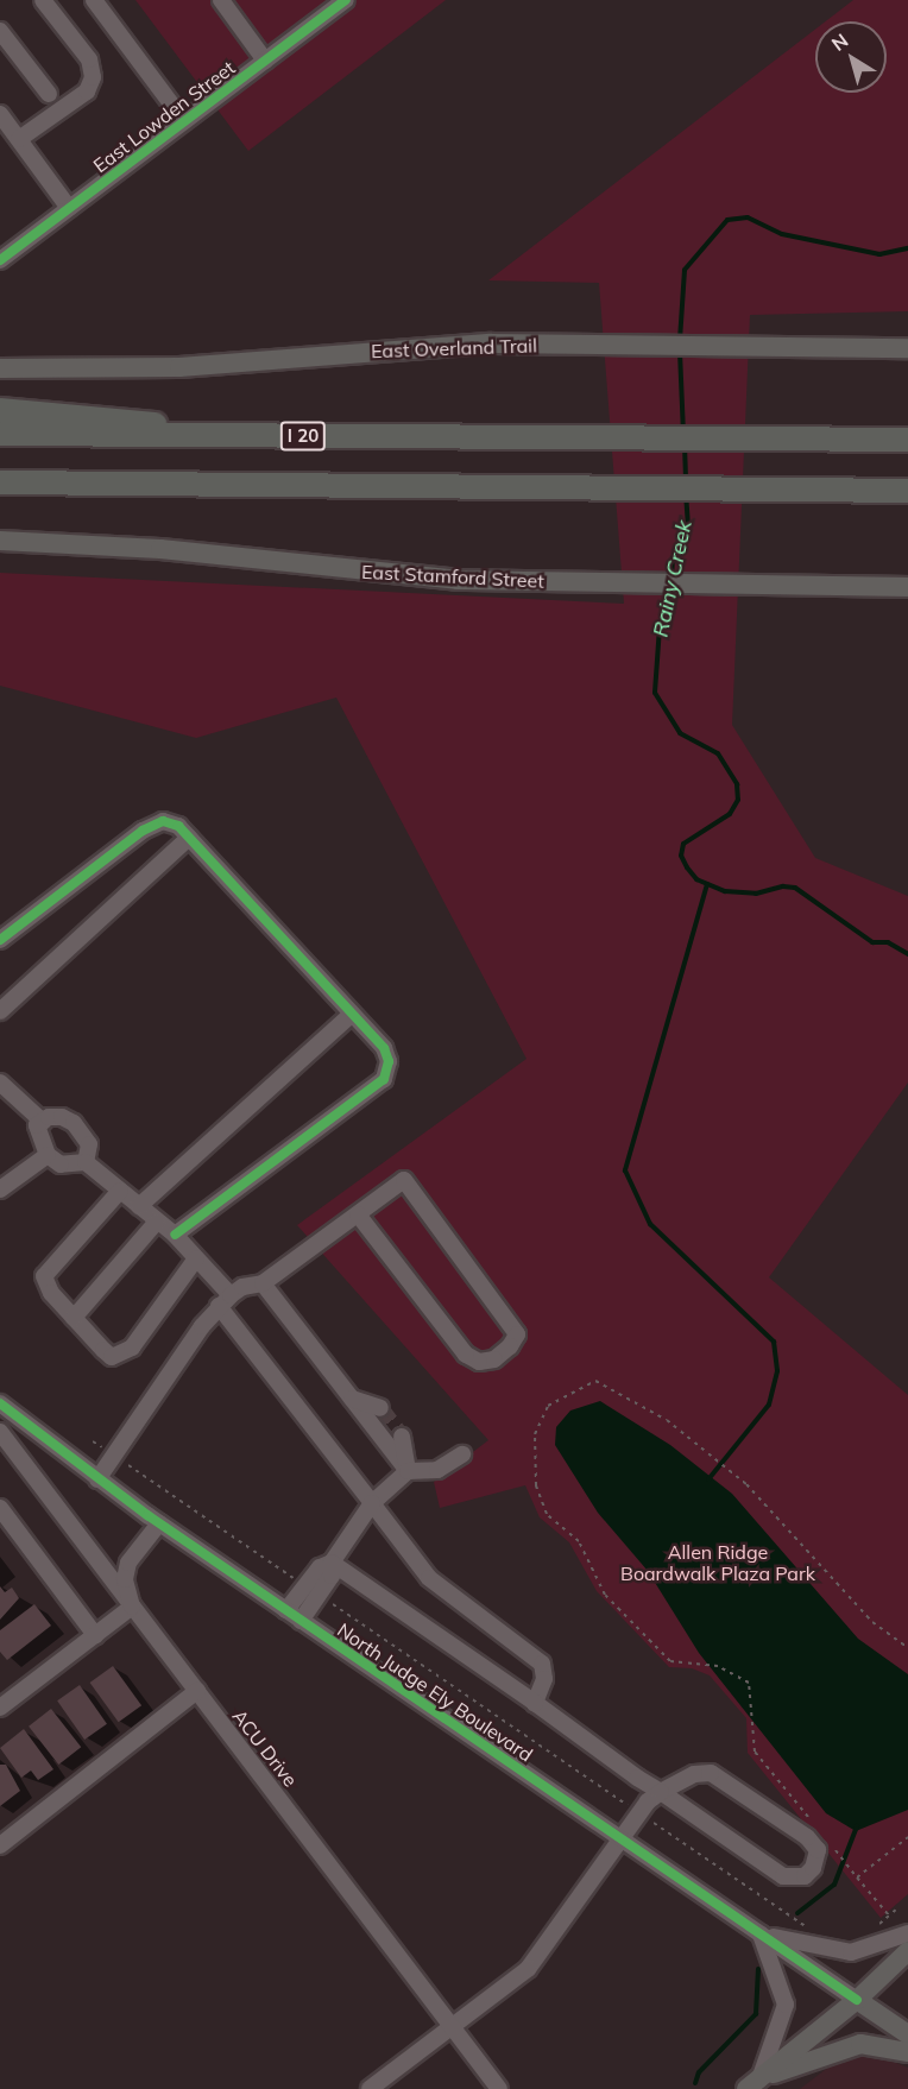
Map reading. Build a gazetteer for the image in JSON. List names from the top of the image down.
{
  "streets": {
    "highway": ["I 20"],
    "main road": ["East Overland Trail", "East Stamford Street", "North Judge Ely Boulevard"],
    "street": ["East Lowden Street", "ACU Drive"]
  },
  "water": ["Rainy Creek"],
  "parks": ["Allen Ridge Boardwalk Plaza Park"],
  "north": "top left"
}
